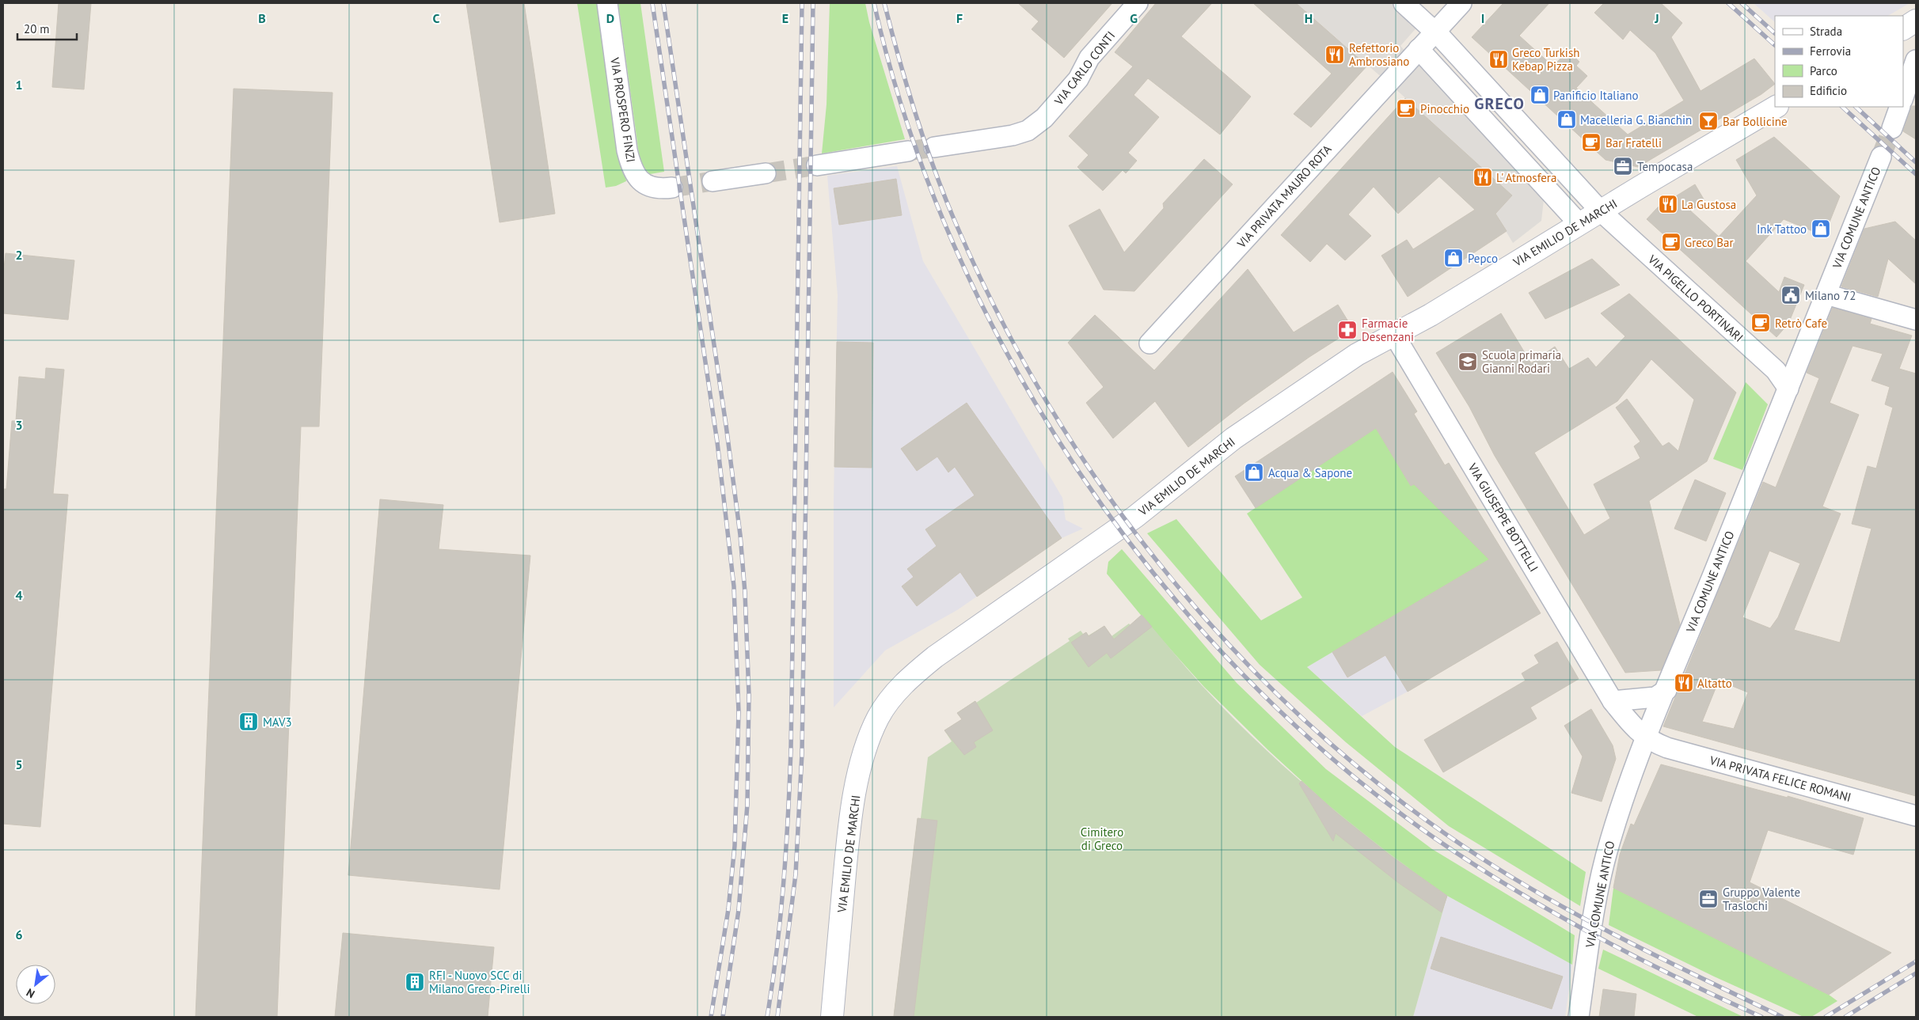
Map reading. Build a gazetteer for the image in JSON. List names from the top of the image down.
{
  "streets": {
    "street": [
      "VIA CARLO CONTI",
      "VIA PROSPERO FINZI",
      "VIA PRIVATA MAURO ROTA",
      "VIA COMUNE ANTICO",
      "VIA EMILIO DE MARCHI",
      "VIA PIGELLO PORTINARI",
      "VIA GIUSEPPE BOTTELLI",
      "VIA PRIVATA FELICE ROMANI"
    ]
  },
  "crossings": [
    ["VIA PRIVATA MAURO ROTA", "VIA PIGELLO PORTINARI"],
    ["VIA COMUNE ANTICO", "VIA PIGELLO PORTINARI"],
    ["VIA COMUNE ANTICO", "VIA GIUSEPPE BOTTELLI"],
    ["VIA COMUNE ANTICO", "VIA PRIVATA FELICE ROMANI"],
    ["VIA EMILIO DE MARCHI", "VIA PIGELLO PORTINARI"],
    ["VIA EMILIO DE MARCHI", "VIA GIUSEPPE BOTTELLI"],
    ["VIA GIUSEPPE BOTTELLI", "VIA PRIVATA FELICE ROMANI"]
  ],
  "districts": ["GRECO"],
  "parks": ["Cimitero di Greco"],
  "places": {
    "restaurant": [
      "Refettorio Ambrosiano",
      "Greco Turkish Kebap Pizza",
      "L' Atmosfera",
      "La Gustosa",
      "Altatto"
    ],
    "shop": [
      "Panificio Italiano",
      "Macelleria G. Bianchin",
      "Ink Tattoo",
      "Pepco",
      "Acqua & Sapone"
    ],
    "cafe": [
      "Pinocchio",
      "Bar Fratelli",
      "Greco Bar",
      "Retrò Cafe"
    ],
    "bar": ["Bar Bollicine"],
    "office": ["Tempocasa", "Gruppo Valente Traslochi"],
    "public building": ["Milano 72"],
    "pharmacy": ["Farmacie Desenzani"],
    "school or university": ["Scuola primaria Gianni Rodari"],
    "building": ["MAV3", "RFI - Nuovo SCC di Milano Greco-Pirelli"]
  },
  "legend": [
    "Strada",
    "Ferrovia",
    "Parco",
    "Edificio"
  ],
  "scale_bar": "20 m",
  "north": "bottom left",
  "grid": {
    "columns": [
      "B",
      "C",
      "D",
      "E",
      "F",
      "G",
      "H",
      "I",
      "J"
    ],
    "rows": [
      "1",
      "2",
      "3",
      "4",
      "5",
      "6"
    ]
  }
}
